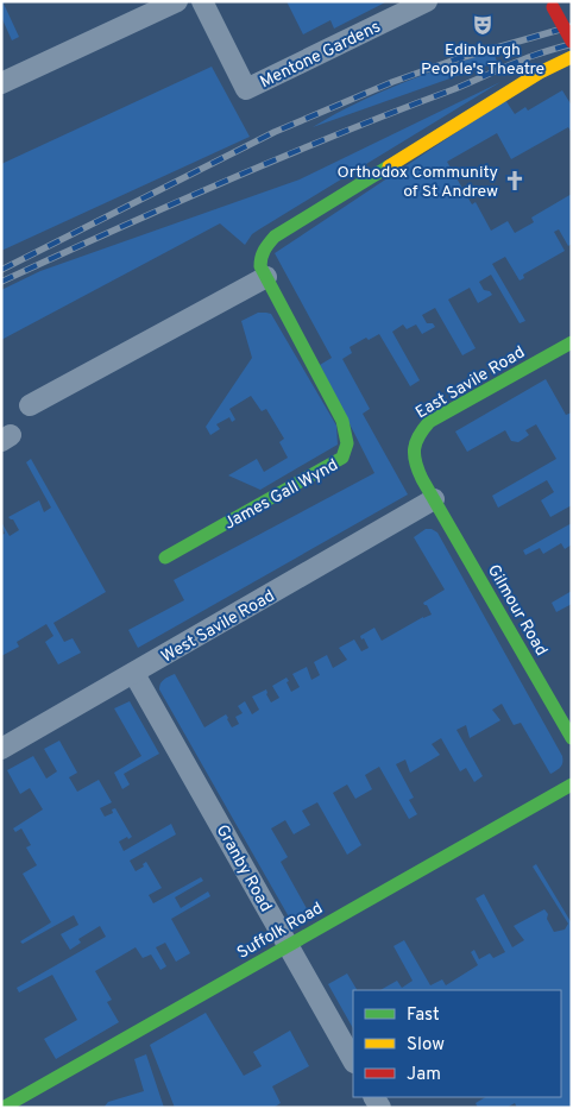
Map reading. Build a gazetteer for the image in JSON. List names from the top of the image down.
{
  "streets": {
    "street": [
      "Mentone Gardens",
      "East Savile Road",
      "James Gall Wynd",
      "Gilmour Road",
      "West Savile Road",
      "Granby Road",
      "Suffolk Road"
    ]
  },
  "crossings": [
    ["East Savile Road", "Gilmour Road"],
    ["East Savile Road", "West Savile Road"],
    ["Gilmour Road", "West Savile Road"],
    ["West Savile Road", "Granby Road"],
    ["Granby Road", "Suffolk Road"]
  ],
  "places": {
    "theatre": ["Edinburgh People's Theatre"],
    "church": ["Orthodox Community of St Andrew"]
  },
  "legend": ["Fast", "Slow", "Jam"]
}
